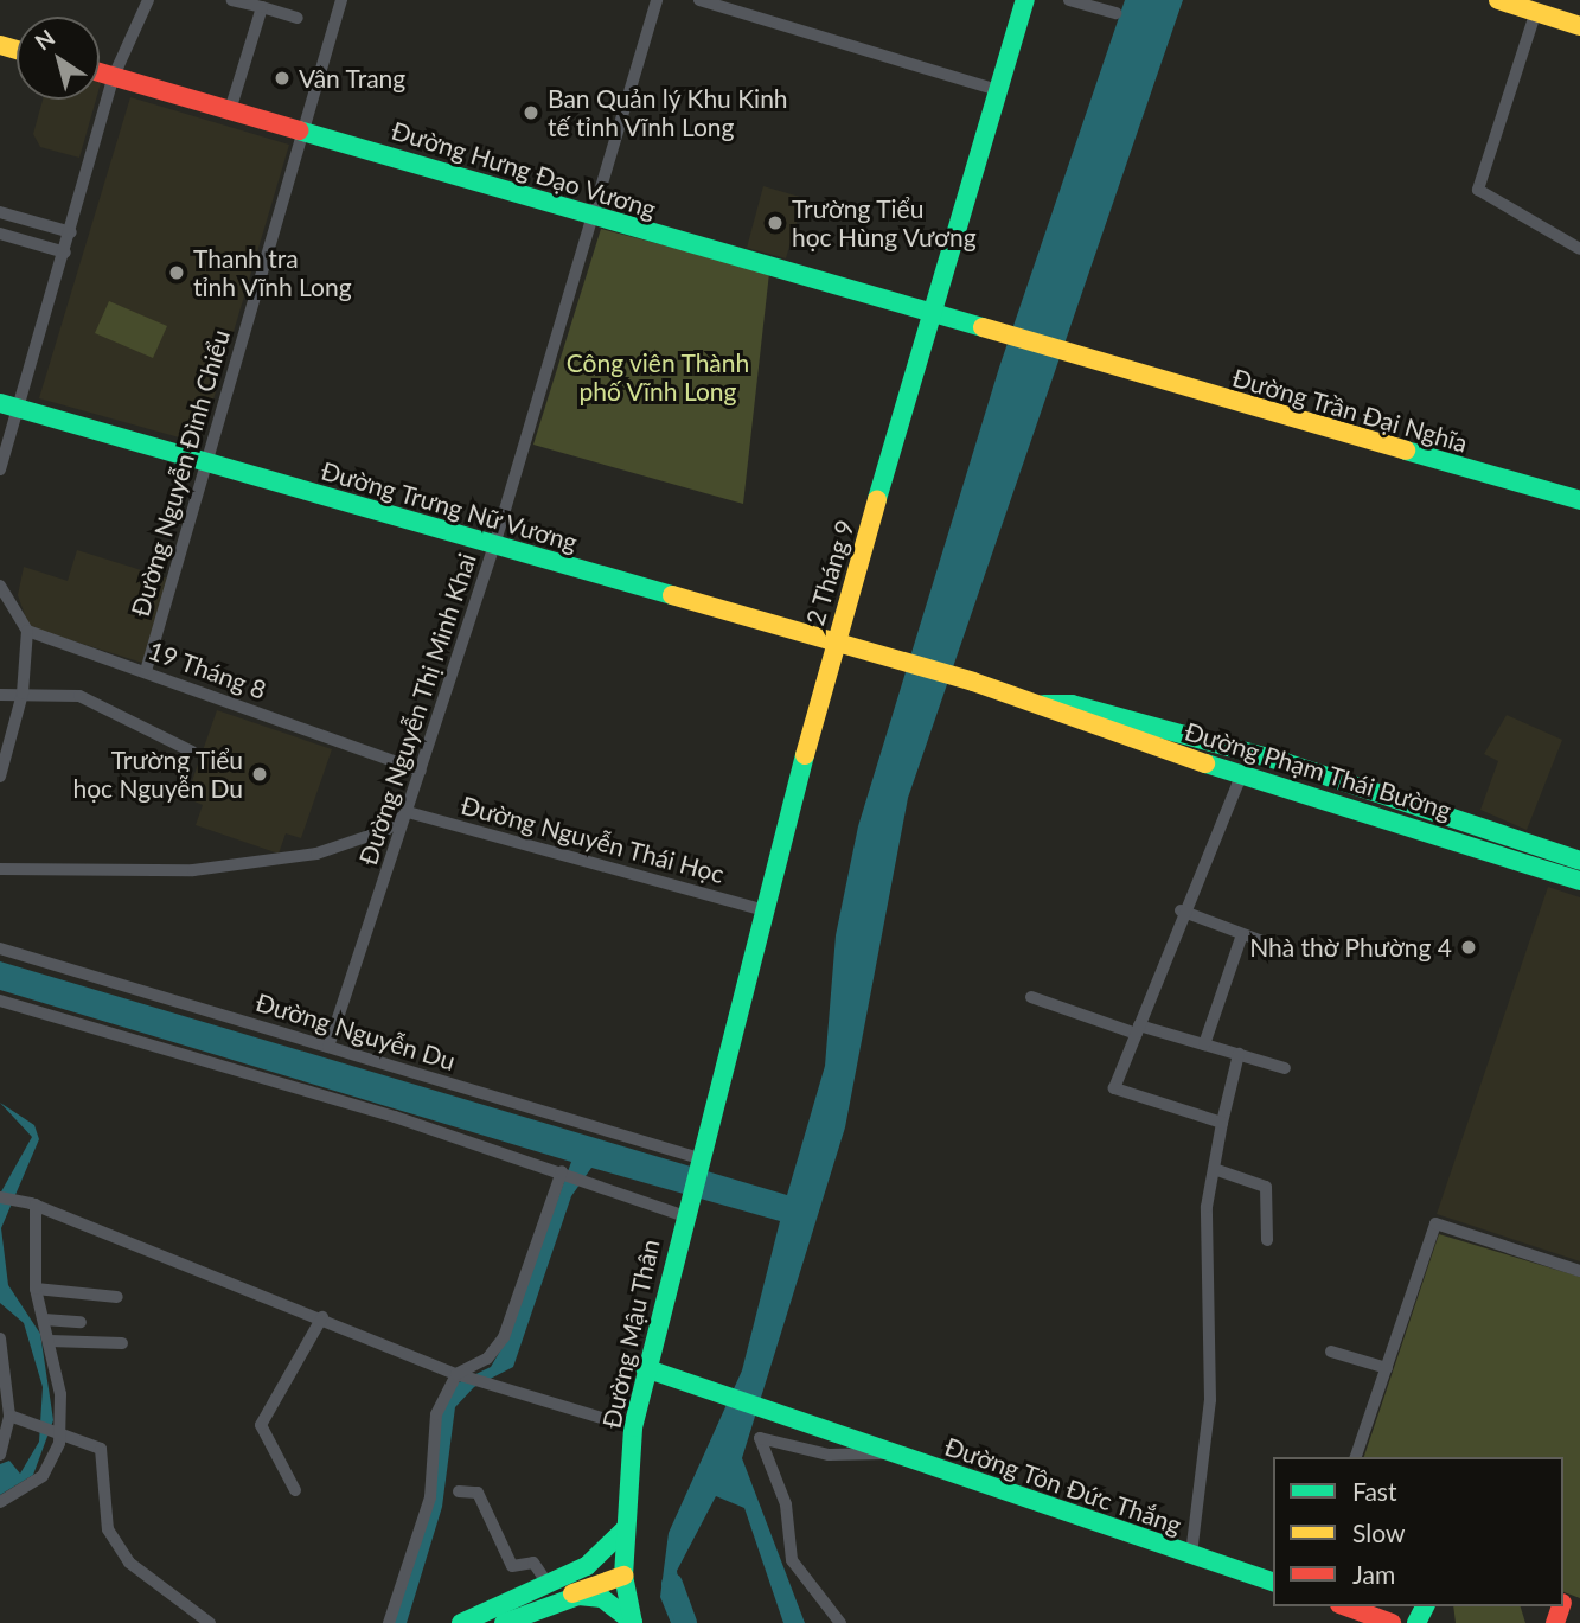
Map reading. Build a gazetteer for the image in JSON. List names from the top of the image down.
{
  "streets": {
    "main road": [
      "Đường Hưng Đạo Vương",
      "Đường Trần Đại Nghĩa",
      "Đường Trưng Nữ Vương",
      "2 Tháng 9",
      "Đường Phạm Thái Bường",
      "Đường Mậu Thân",
      "Đường Tôn Đức Thắng"
    ],
    "street": [
      "Đường Nguyễn Đình Chiểu",
      "19 Tháng 8",
      "Đường Nguyễn Thị Minh Khai",
      "Đường Nguyễn Thái Học",
      "Đường Nguyễn Du"
    ]
  },
  "crossings": [
    ["Đường Hưng Đạo Vương", "Đường Trần Đại Nghĩa"],
    ["Đường Hưng Đạo Vương", "Đường Nguyễn Đình Chiểu"],
    ["Đường Hưng Đạo Vương", "2 Tháng 9"],
    ["Đường Hưng Đạo Vương", "Đường Nguyễn Thị Minh Khai"],
    ["Đường Nguyễn Đình Chiểu", "Đường Trưng Nữ Vương"],
    ["Đường Nguyễn Đình Chiểu", "19 Tháng 8"],
    ["Đường Trưng Nữ Vương", "2 Tháng 9"],
    ["Đường Trưng Nữ Vương", "Đường Nguyễn Thị Minh Khai"],
    ["Đường Trưng Nữ Vương", "Đường Phạm Thái Bường"],
    ["2 Tháng 9", "Đường Nguyễn Thái Học"],
    ["2 Tháng 9", "Đường Nguyễn Du"],
    ["2 Tháng 9", "Đường Mậu Thân"],
    ["19 Tháng 8", "Đường Nguyễn Thị Minh Khai"],
    ["Đường Nguyễn Thị Minh Khai", "Đường Nguyễn Thái Học"],
    ["Đường Nguyễn Thị Minh Khai", "Đường Nguyễn Du"],
    ["Đường Nguyễn Du", "Đường Mậu Thân"],
    ["Đường Mậu Thân", "Đường Tôn Đức Thắng"]
  ],
  "parks": ["Công viên Thành phố Vĩnh Long"],
  "places": [
    "Vân Trang",
    "Ban Quản lý Khu Kinh tế tỉnh Vĩnh Long",
    "Trường Tiểu học Hùng Vương",
    "Thanh tra tỉnh Vĩnh Long",
    "Trường Tiểu học Nguyễn Du",
    "Nhà thờ Phường 4"
  ],
  "legend": ["Fast", "Slow", "Jam"],
  "north": "top left"
}
